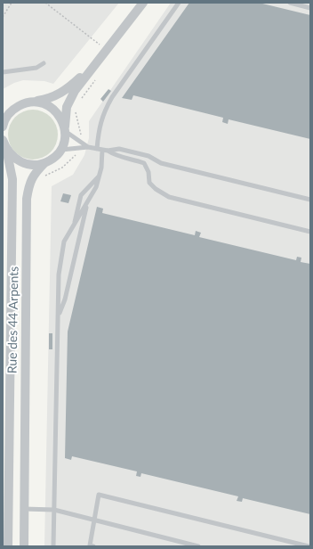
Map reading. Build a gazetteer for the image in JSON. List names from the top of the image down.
{
  "streets": {
    "street": ["Rue des 44 Arpents"]
  }
}
